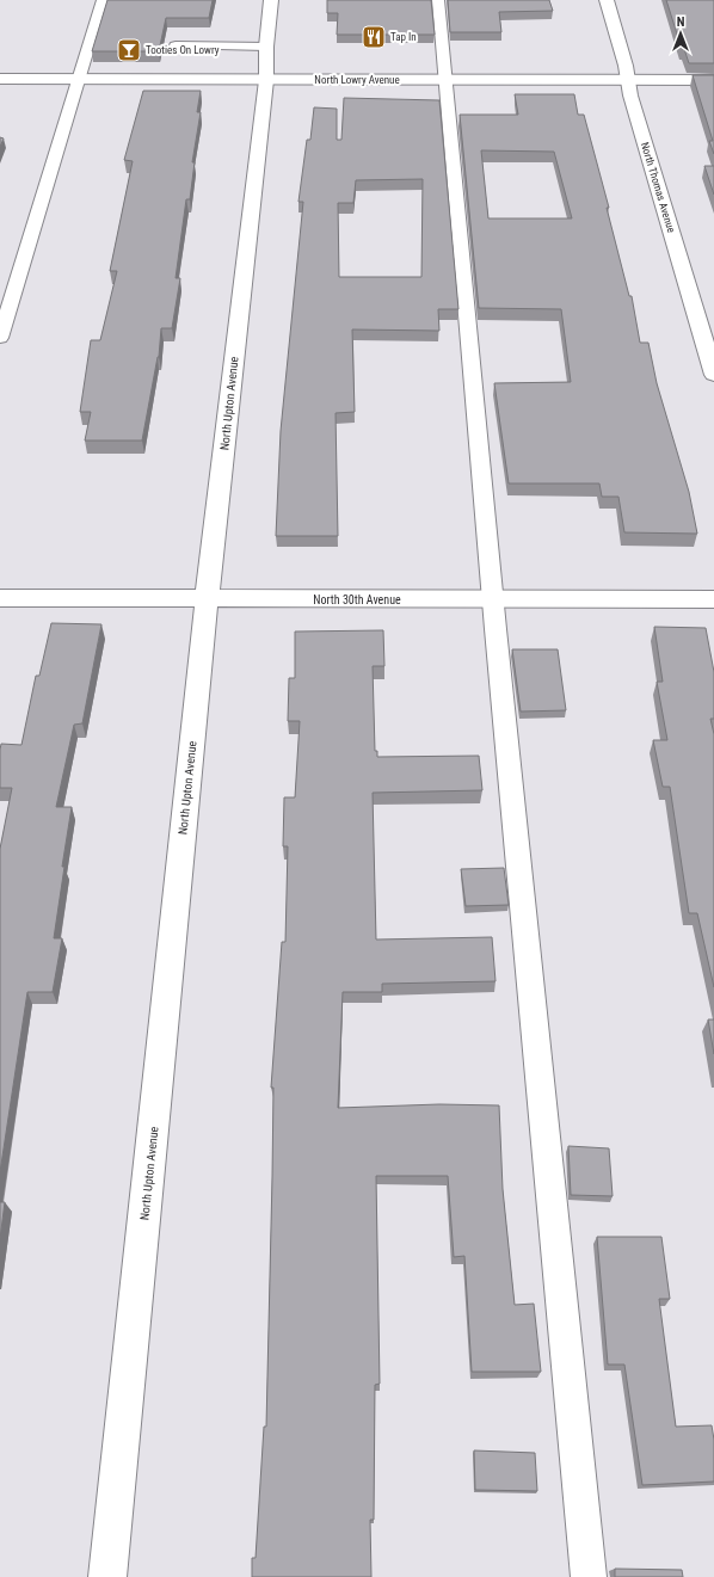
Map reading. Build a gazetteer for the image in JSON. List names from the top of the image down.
{
  "streets": {
    "street": [
      "North Lowry Avenue",
      "North Thomas Avenue",
      "North Upton Avenue",
      "North 30th Avenue"
    ]
  },
  "crossings": [
    ["North Lowry Avenue", "North Thomas Avenue"],
    ["North Lowry Avenue", "North Upton Avenue"],
    ["North Upton Avenue", "North 30th Avenue"]
  ],
  "places": {
    "restaurant": ["Tap In"],
    "bar": ["Tooties On Lowry"]
  },
  "north": "top"
}
